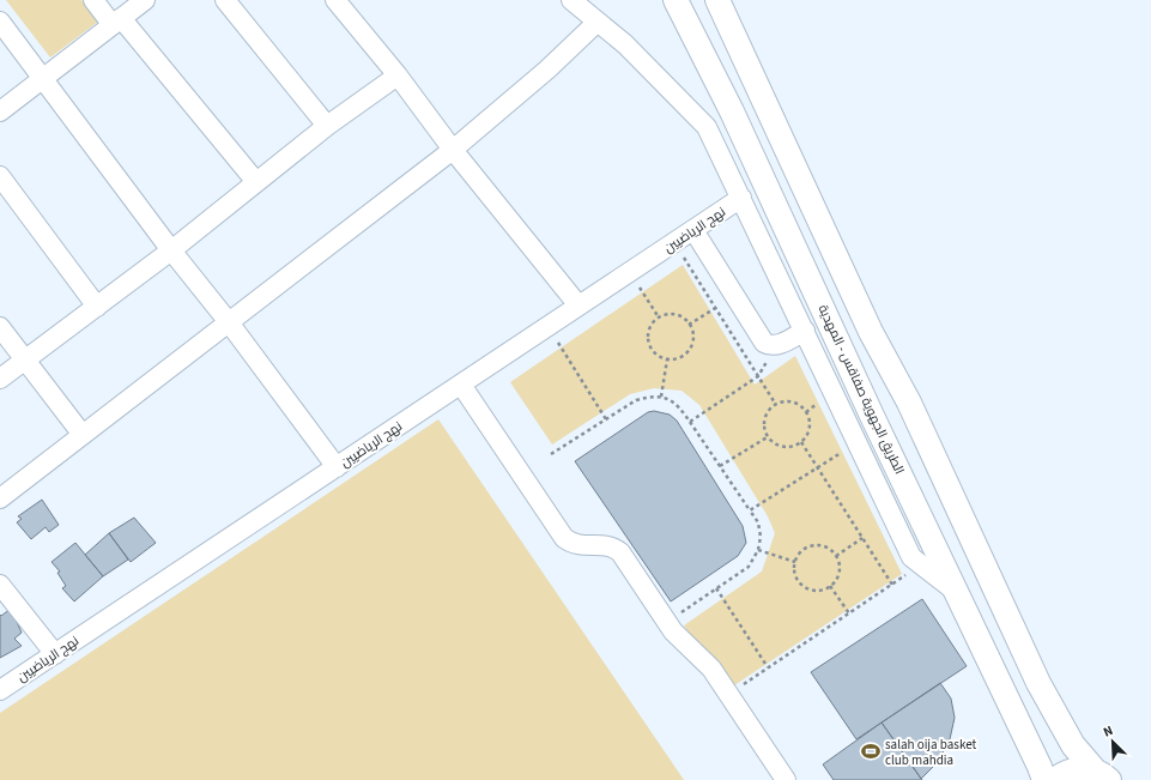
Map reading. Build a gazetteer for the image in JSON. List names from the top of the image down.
{
  "streets": {
    "main road": ["الطريق الجهوية صفاقس - المهدية"],
    "street": ["نهج الرياضيين"]
  },
  "places": {
    "sports": ["salah oija basket club mahdia"]
  },
  "north": "top left"
}
